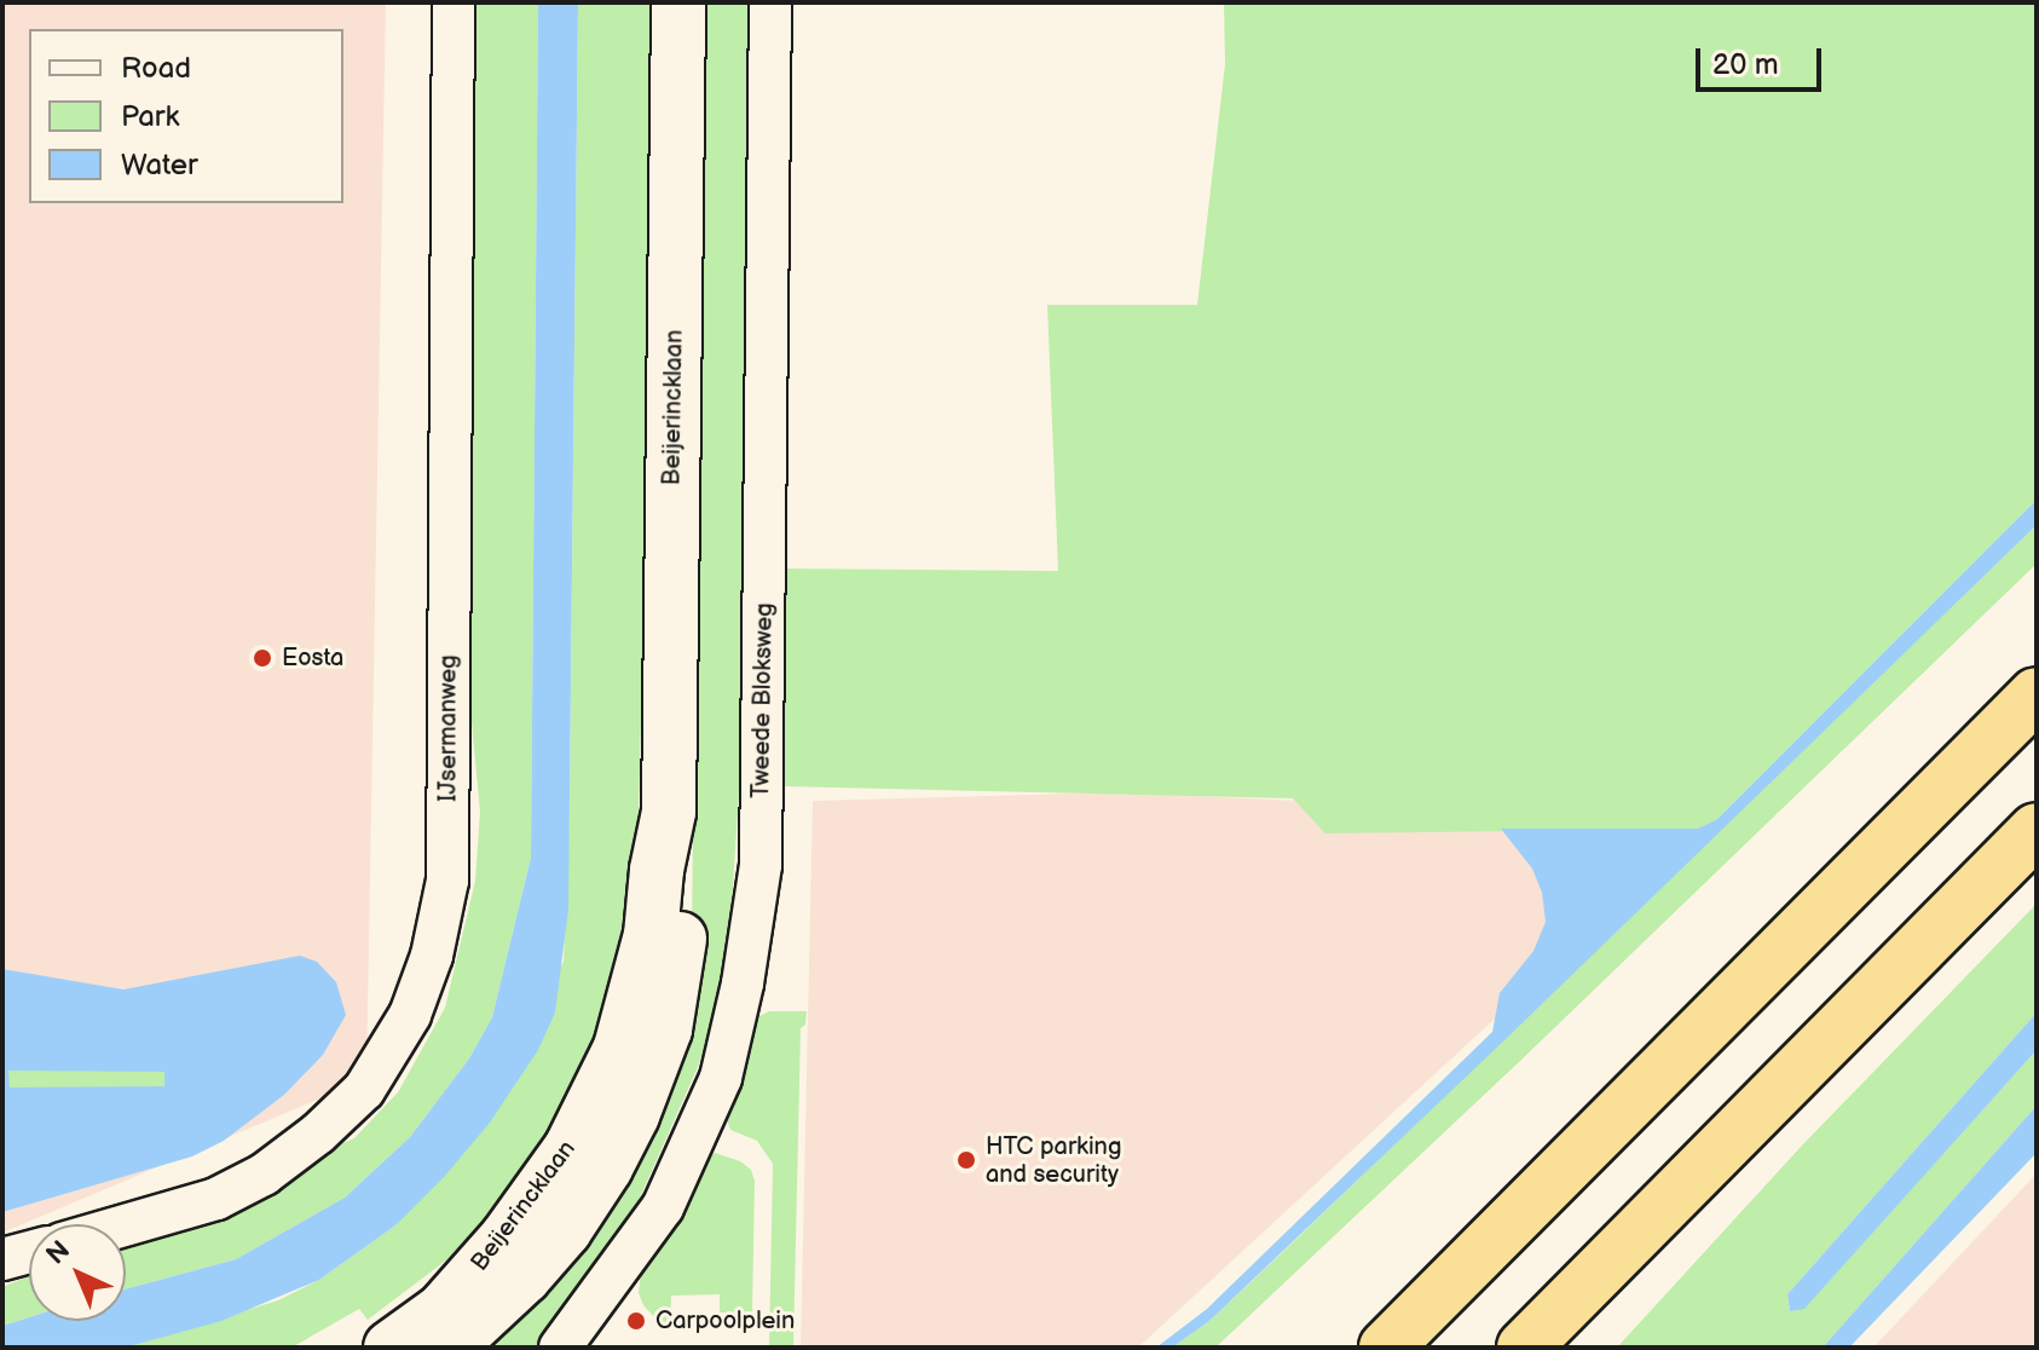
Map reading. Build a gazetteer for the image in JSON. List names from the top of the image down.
{
  "streets": {
    "main road": ["Beijerincklaan"],
    "street": ["Tweede Bloksweg", "IJsermanweg"]
  },
  "places": ["Eosta", "HTC parking and security", "Carpoolplein"],
  "legend": ["Road", "Park", "Water"],
  "scale_bar": "20 m",
  "north": "top left"
}
